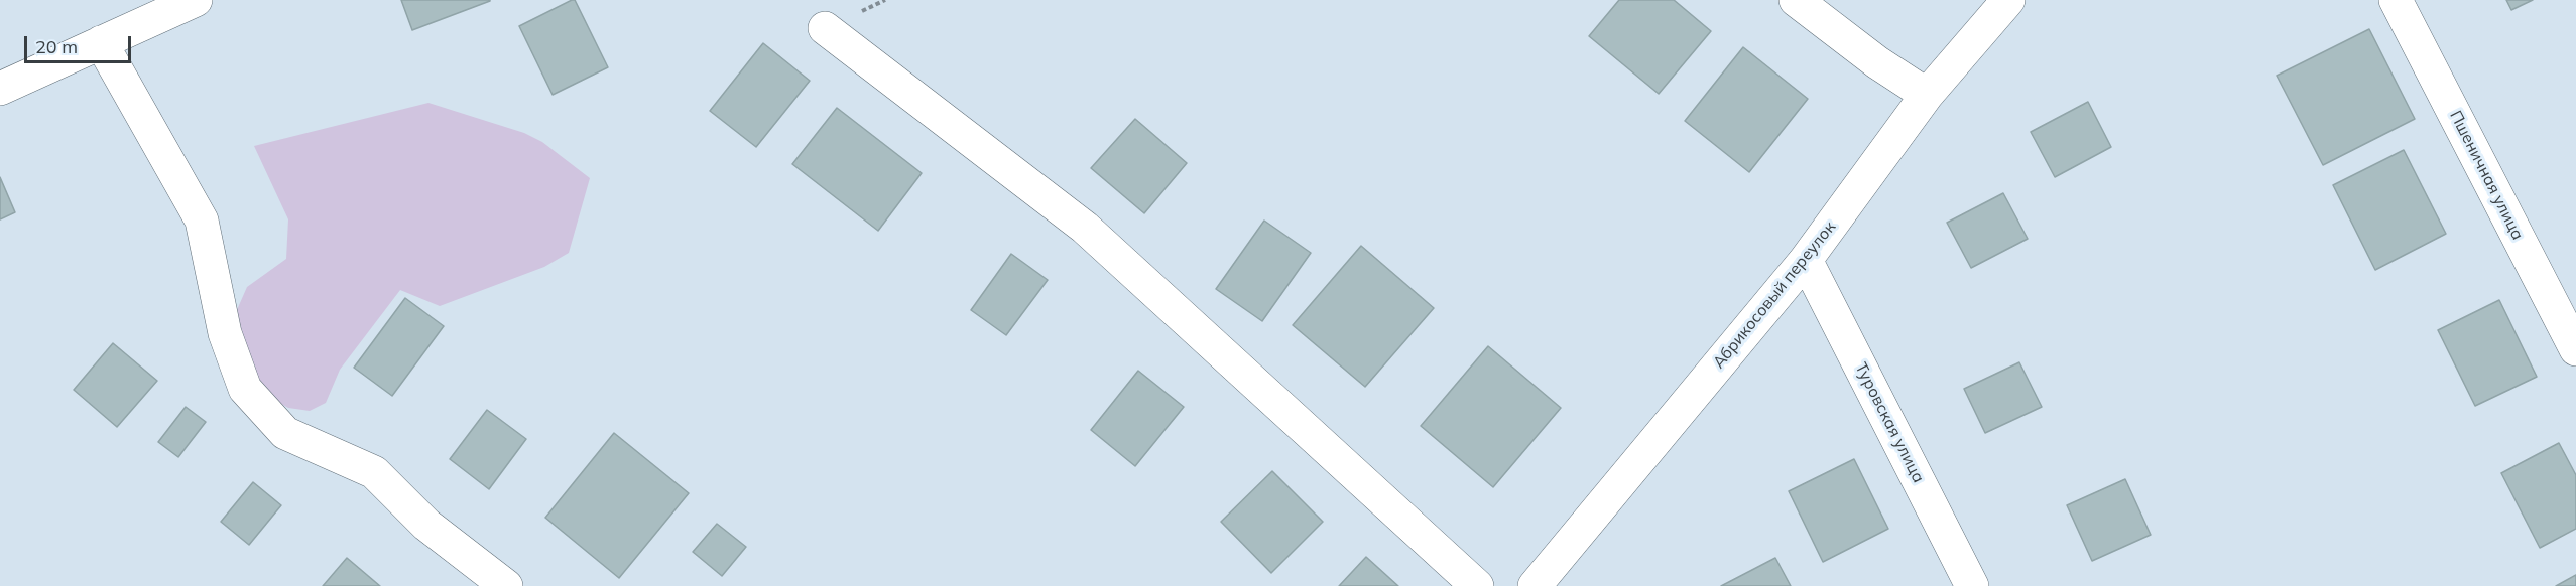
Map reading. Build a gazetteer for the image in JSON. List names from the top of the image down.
{
  "streets": {
    "street": ["Пшеничная улица", "Абрикосовый переулок", "Туровская улица"]
  },
  "crossings": [
    ["Абрикосовый переулок", "Туровская улица"]
  ],
  "scale_bar": "20 m"
}
